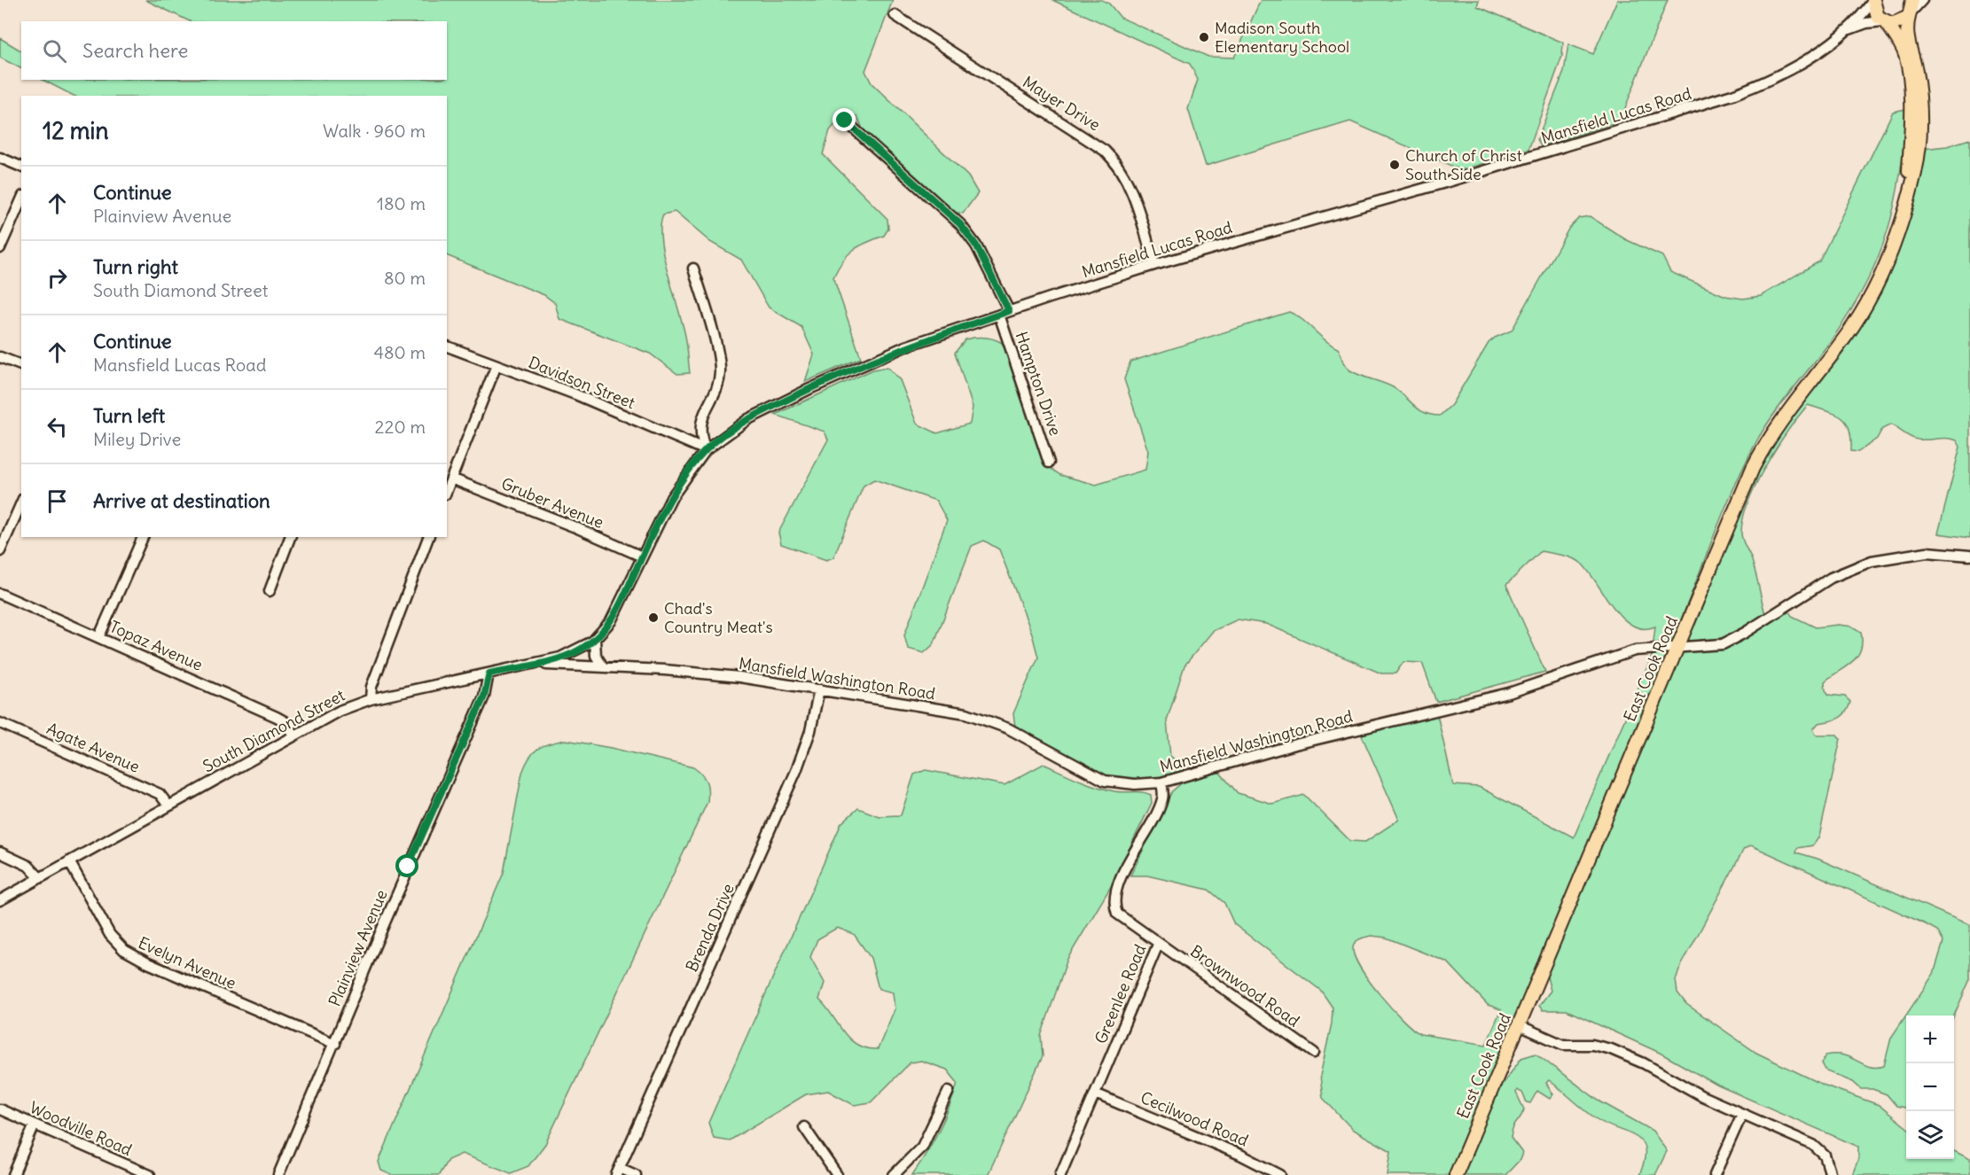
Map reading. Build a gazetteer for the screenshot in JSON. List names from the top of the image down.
{
  "streets": {
    "main road": ["East Cook Road"],
    "street": [
      "Mayer Drive",
      "Mansfield Lucas Road",
      "Davidson Street",
      "Hampton Drive",
      "Gruber Avenue",
      "Topaz Avenue",
      "Mansfield Washington Road",
      "South Diamond Street",
      "Agate Avenue",
      "Brenda Drive",
      "Plainview Avenue",
      "Evelyn Avenue",
      "Brownwood Road",
      "Greenlee Road",
      "Cecilwood Road",
      "Woodville Road"
    ]
  },
  "crossings": [
    ["Mayer Drive", "Mansfield Lucas Road"],
    ["Mansfield Lucas Road", "Davidson Street"],
    ["Mansfield Lucas Road", "Hampton Drive"],
    ["Mansfield Lucas Road", "Gruber Avenue"],
    ["Mansfield Lucas Road", "East Cook Road"],
    ["Mansfield Lucas Road", "South Diamond Street"],
    ["Topaz Avenue", "South Diamond Street"],
    ["East Cook Road", "Mansfield Washington Road"],
    ["Mansfield Washington Road", "South Diamond Street"],
    ["Mansfield Washington Road", "Brenda Drive"],
    ["Mansfield Washington Road", "Greenlee Road"],
    ["South Diamond Street", "Agate Avenue"],
    ["South Diamond Street", "Plainview Avenue"],
    ["South Diamond Street", "Evelyn Avenue"],
    ["Plainview Avenue", "Evelyn Avenue"],
    ["Brownwood Road", "Greenlee Road"],
    ["Greenlee Road", "Cecilwood Road"]
  ],
  "places": ["Madison South Elementary School", "Church of Christ South Side", "Chad's Country Meat's"],
  "page": {
    "search": "Search here",
    "heading": ["12 min", "Walk · 960 m"],
    "list": [
      ["Continue", "Plainview Avenue", "180 m"],
      ["Turn right", "South Diamond Street", "80 m"],
      ["Continue", "Mansfield Lucas Road", "480 m"],
      ["Turn left", "Miley Drive", "220 m"],
      "Arrive at destination"
    ],
    "map_buttons": ["+", "−"]
  }
}
